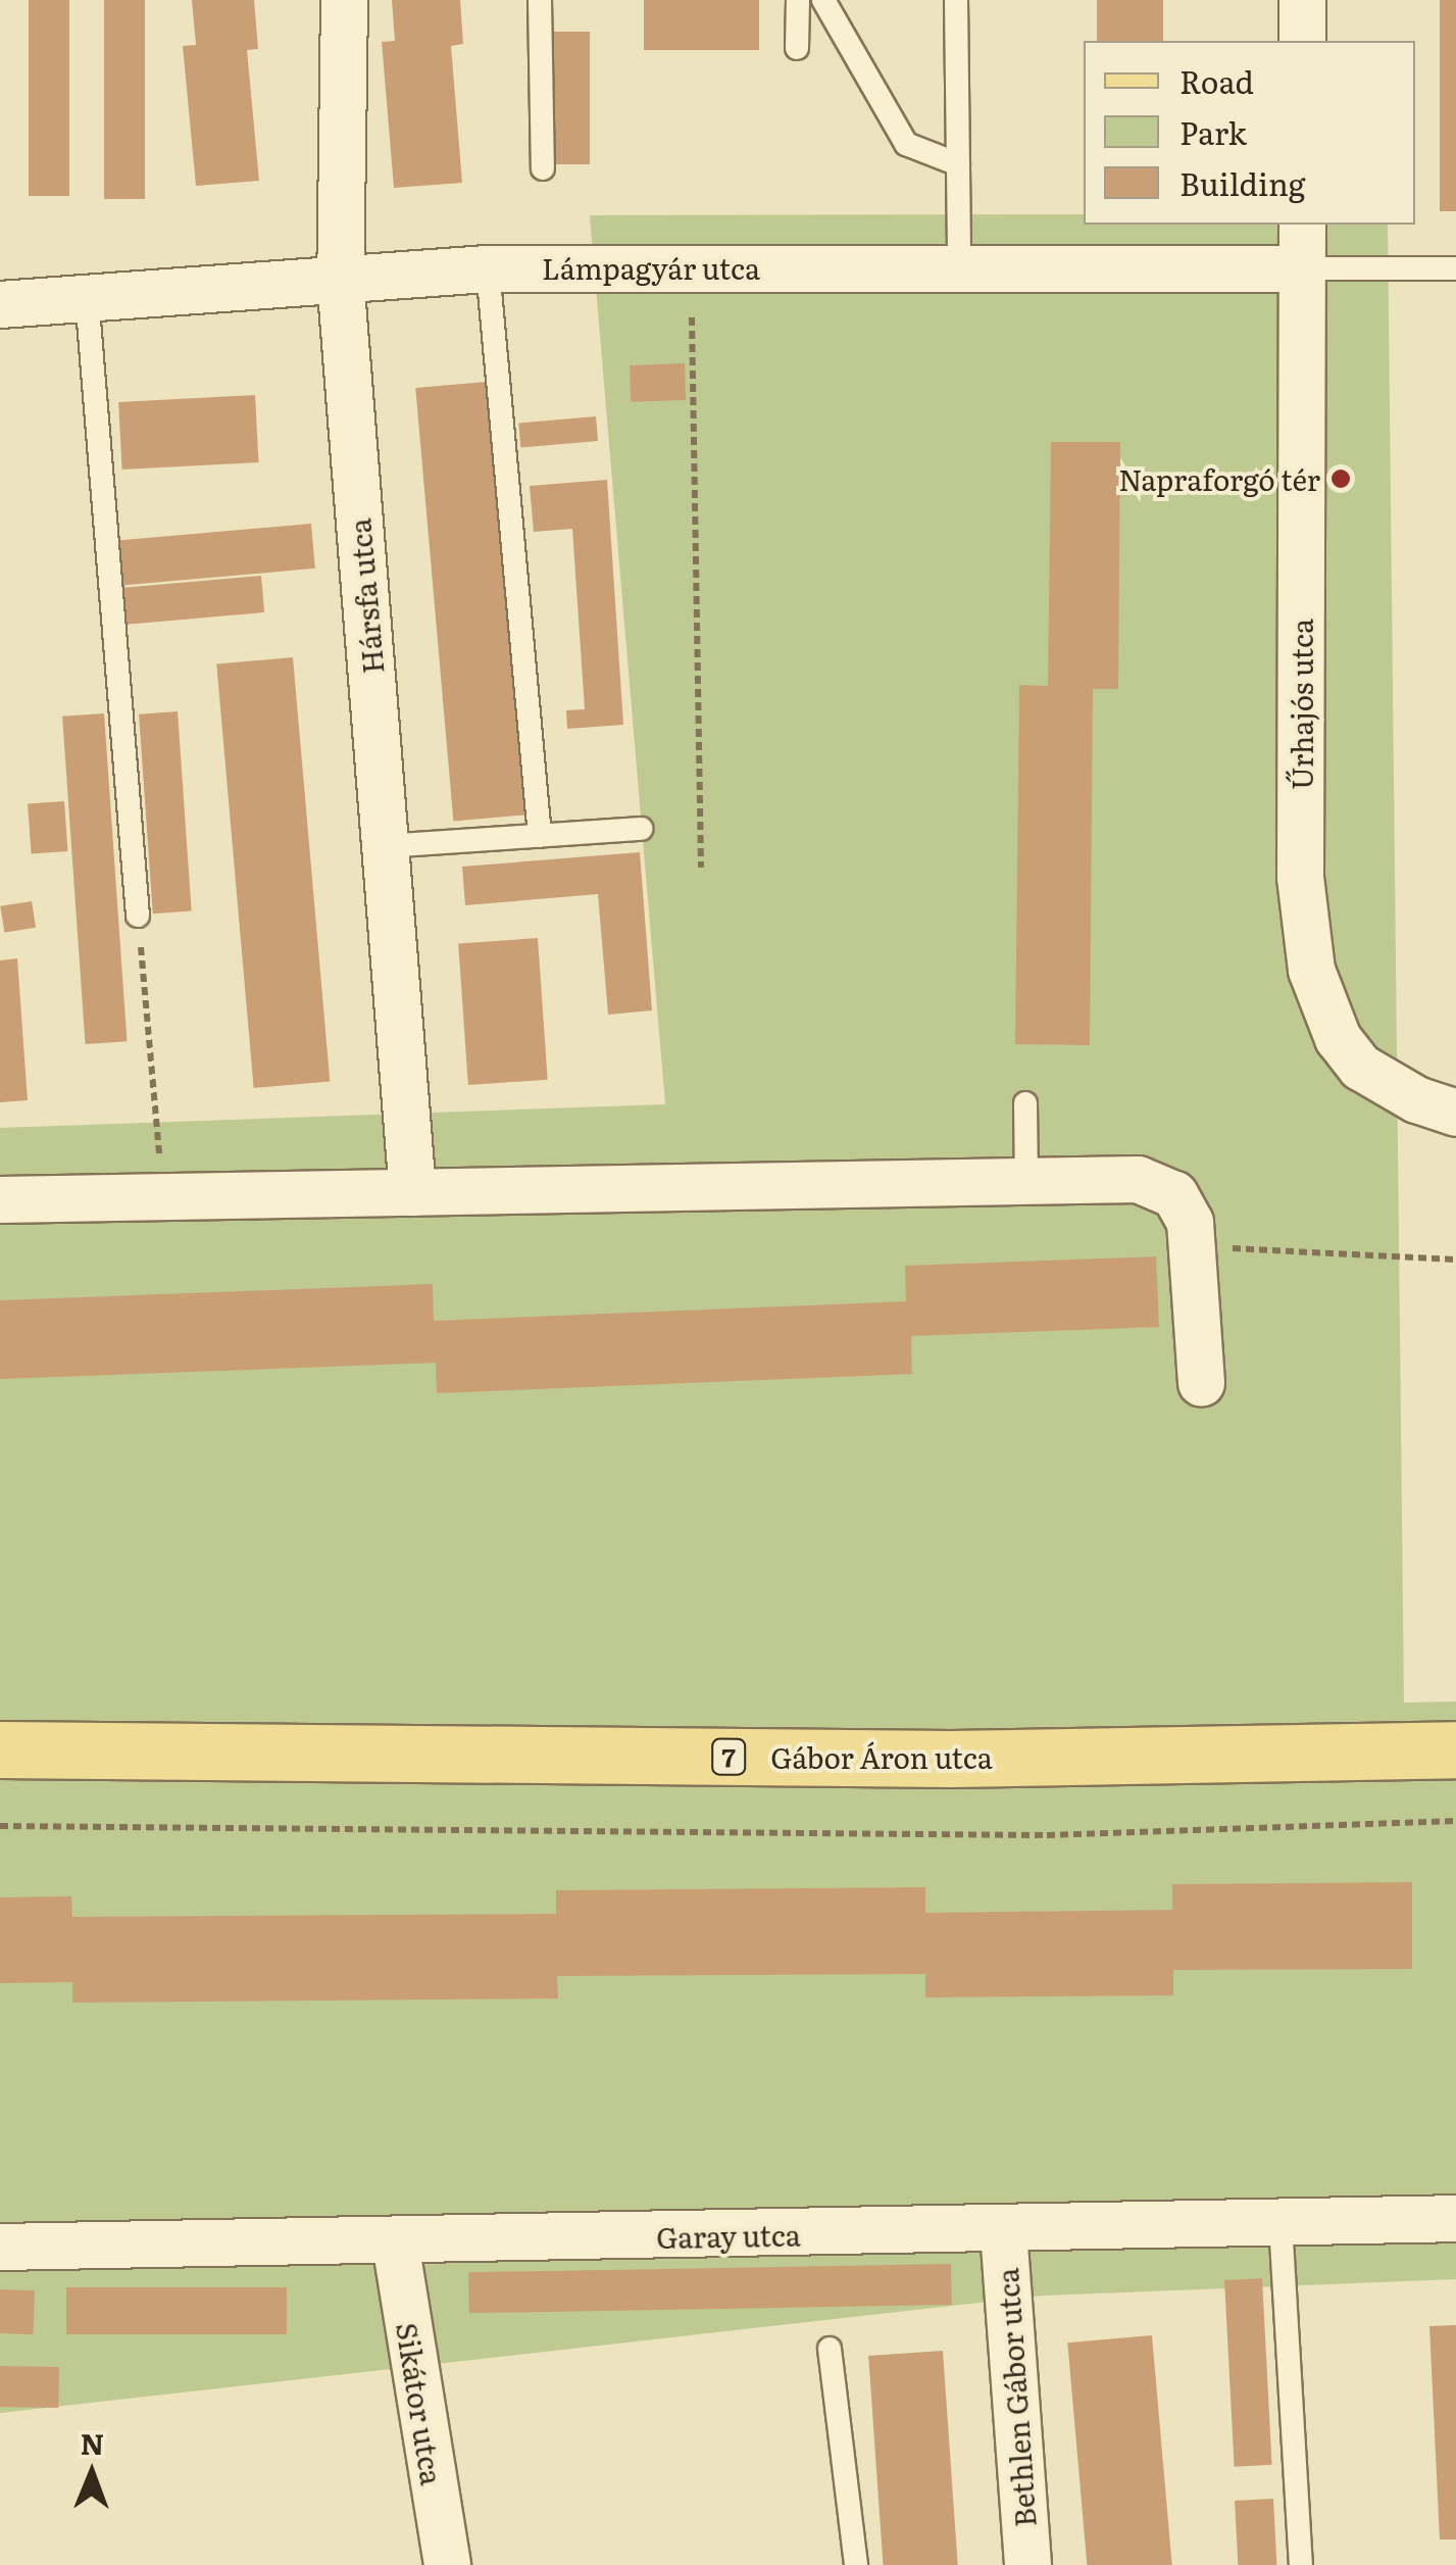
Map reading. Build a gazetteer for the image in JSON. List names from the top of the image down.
{
  "streets": {
    "main road": ["7", "Gábor Áron utca"],
    "street": [
      "Lámpagyár utca",
      "Hársfa utca",
      "Űrhajós utca",
      "Garay utca",
      "Bethlen Gábor utca",
      "Sikátor utca"
    ]
  },
  "crossings": [
    ["Lámpagyár utca", "Hársfa utca"],
    ["Lámpagyár utca", "Űrhajós utca"],
    ["Garay utca", "Bethlen Gábor utca"],
    ["Garay utca", "Sikátor utca"]
  ],
  "places": ["Napraforgó tér"],
  "legend": ["Road", "Park", "Building"],
  "north": "top"
}
